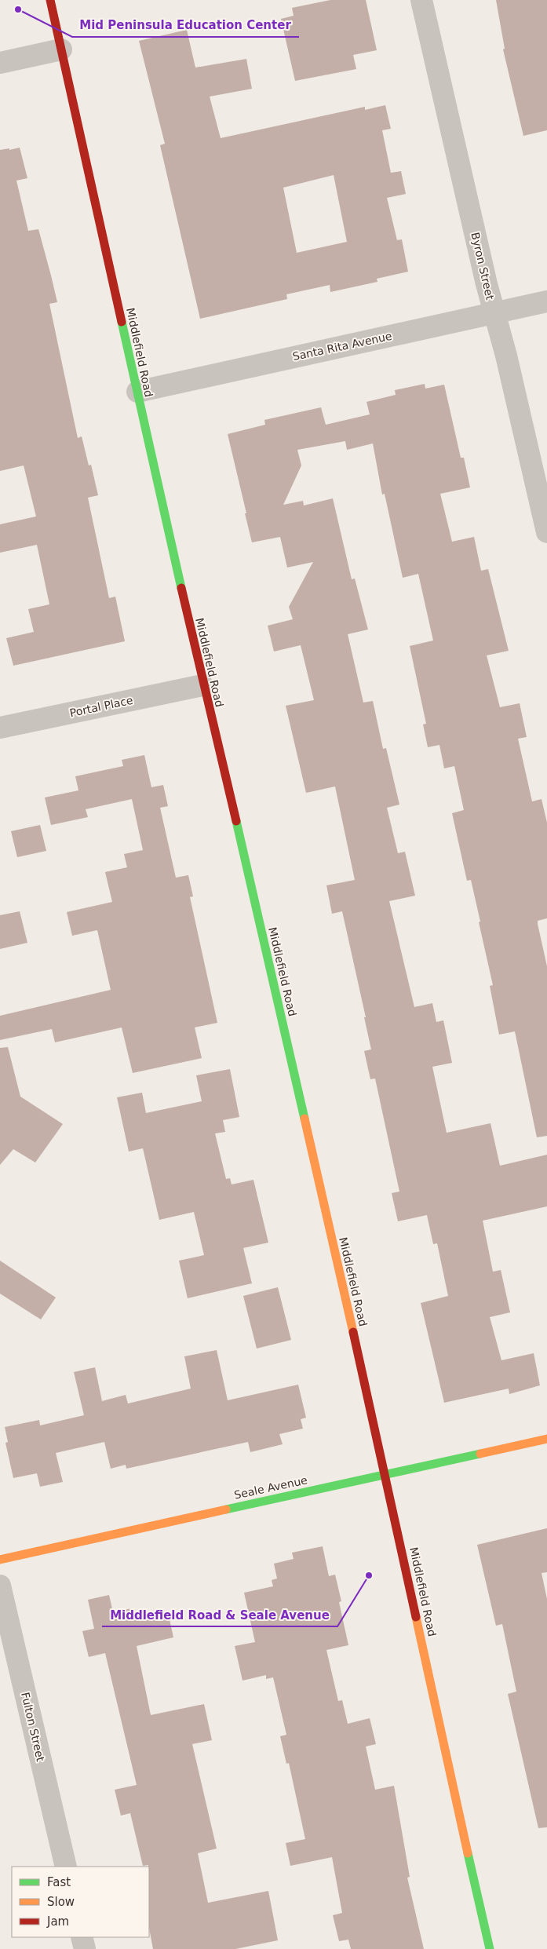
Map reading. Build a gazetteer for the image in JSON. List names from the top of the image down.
{
  "streets": {
    "main road": ["Middlefield Road", "Seale Avenue"],
    "street": [
      "Byron Street",
      "Santa Rita Avenue",
      "Portal Place",
      "Fulton Street"
    ]
  },
  "crossings": [
    ["Byron Street", "Santa Rita Avenue"],
    ["Santa Rita Avenue", "Middlefield Road"],
    ["Middlefield Road", "Portal Place"],
    ["Middlefield Road", "Seale Avenue"]
  ],
  "places": ["Mid Peninsula Education Center", "Middlefield Road & Seale Avenue"],
  "legend": ["Fast", "Slow", "Jam"]
}
